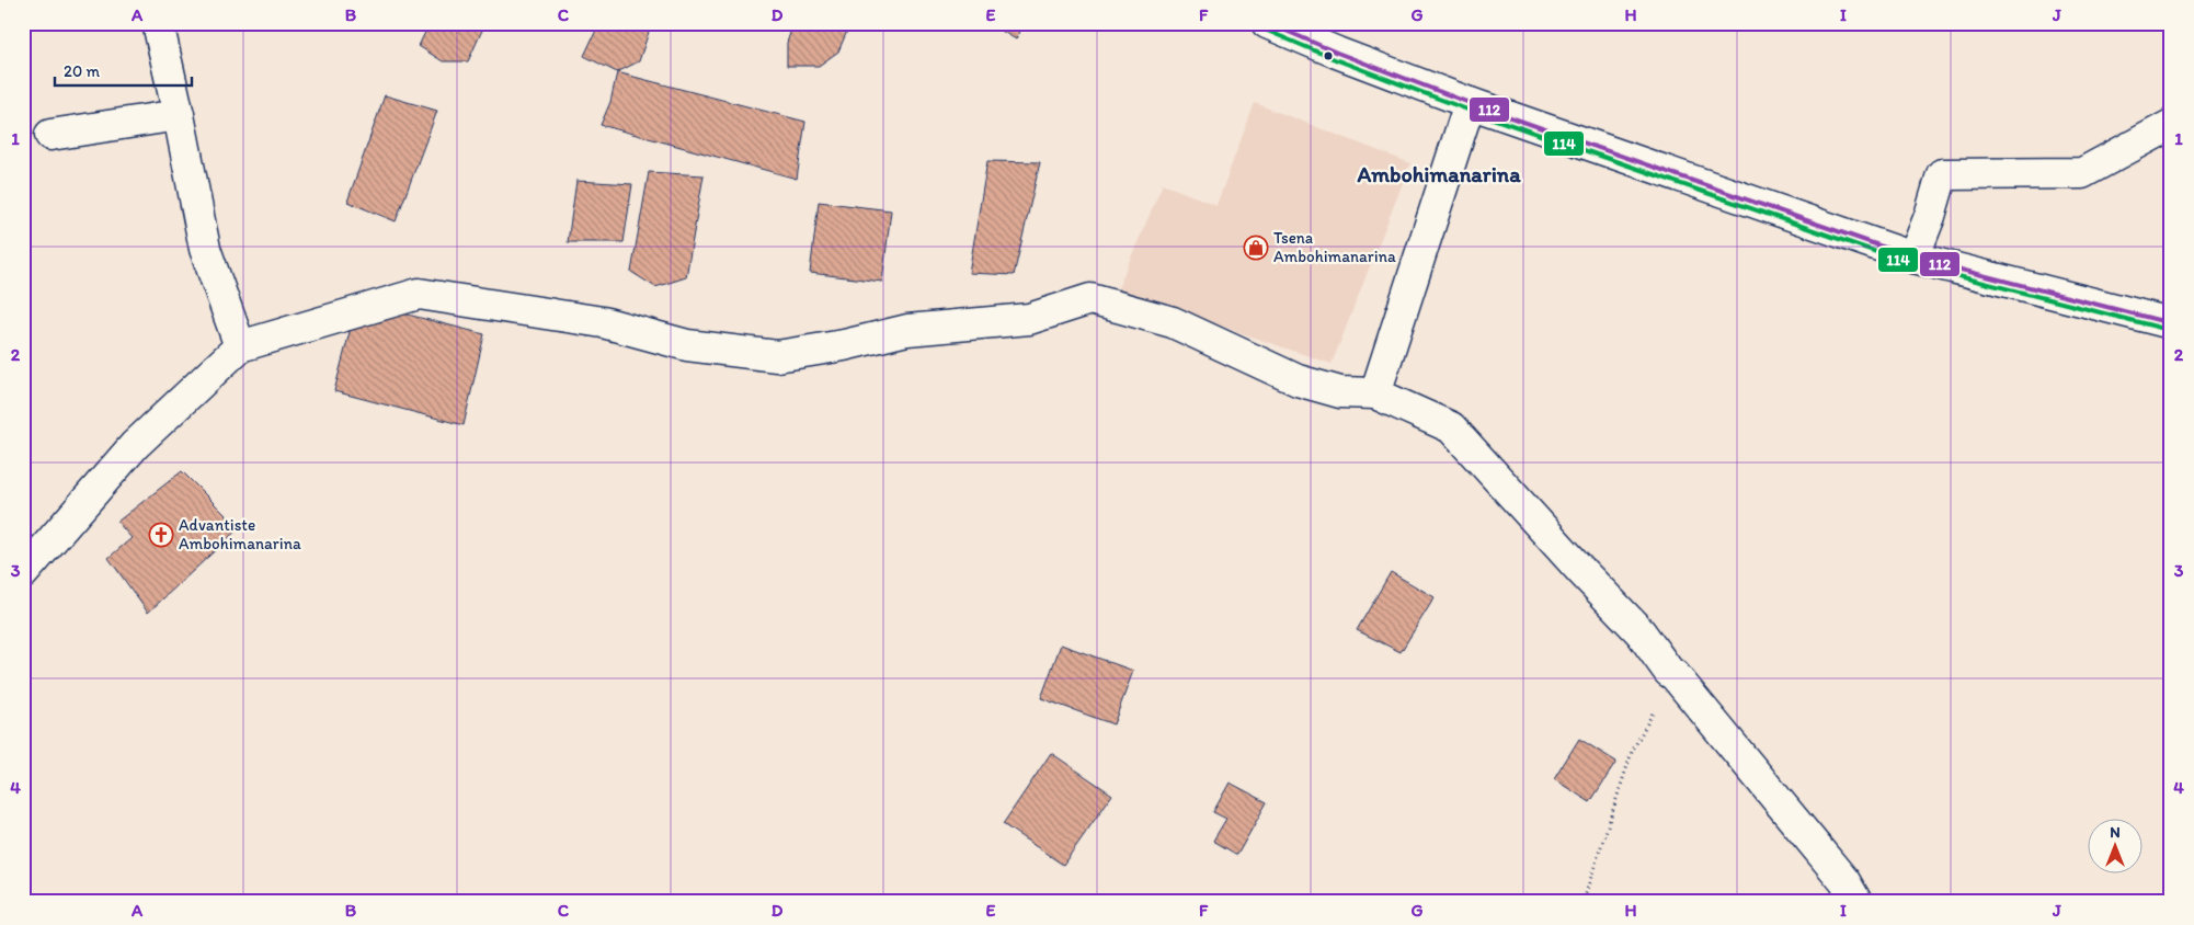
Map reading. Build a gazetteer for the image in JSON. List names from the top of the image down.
{
  "districts": ["Ambohimanarina"],
  "places": {
    "shop": ["Tsena Ambohimanarina"],
    "church": ["Advantiste Ambohimanarina"]
  },
  "lines": ["transit line 112", "transit line 114"],
  "scale_bar": "20 m",
  "north": "top",
  "grid": {
    "columns": [
      "A",
      "B",
      "C",
      "D",
      "E",
      "F",
      "G",
      "H",
      "I",
      "J"
    ],
    "rows": [
      "1",
      "2",
      "3",
      "4"
    ]
  }
}
